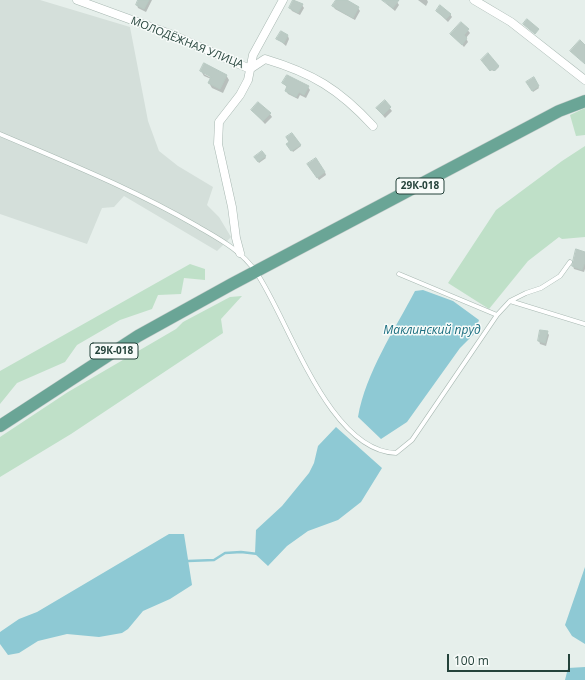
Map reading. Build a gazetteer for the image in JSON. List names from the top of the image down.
{
  "streets": {
    "main road": ["29К-018"],
    "street": ["МОЛОДЁЖНАЯ УЛИЦА"]
  },
  "water": ["Маклинский пруд"],
  "scale_bar": "100 m"
}
